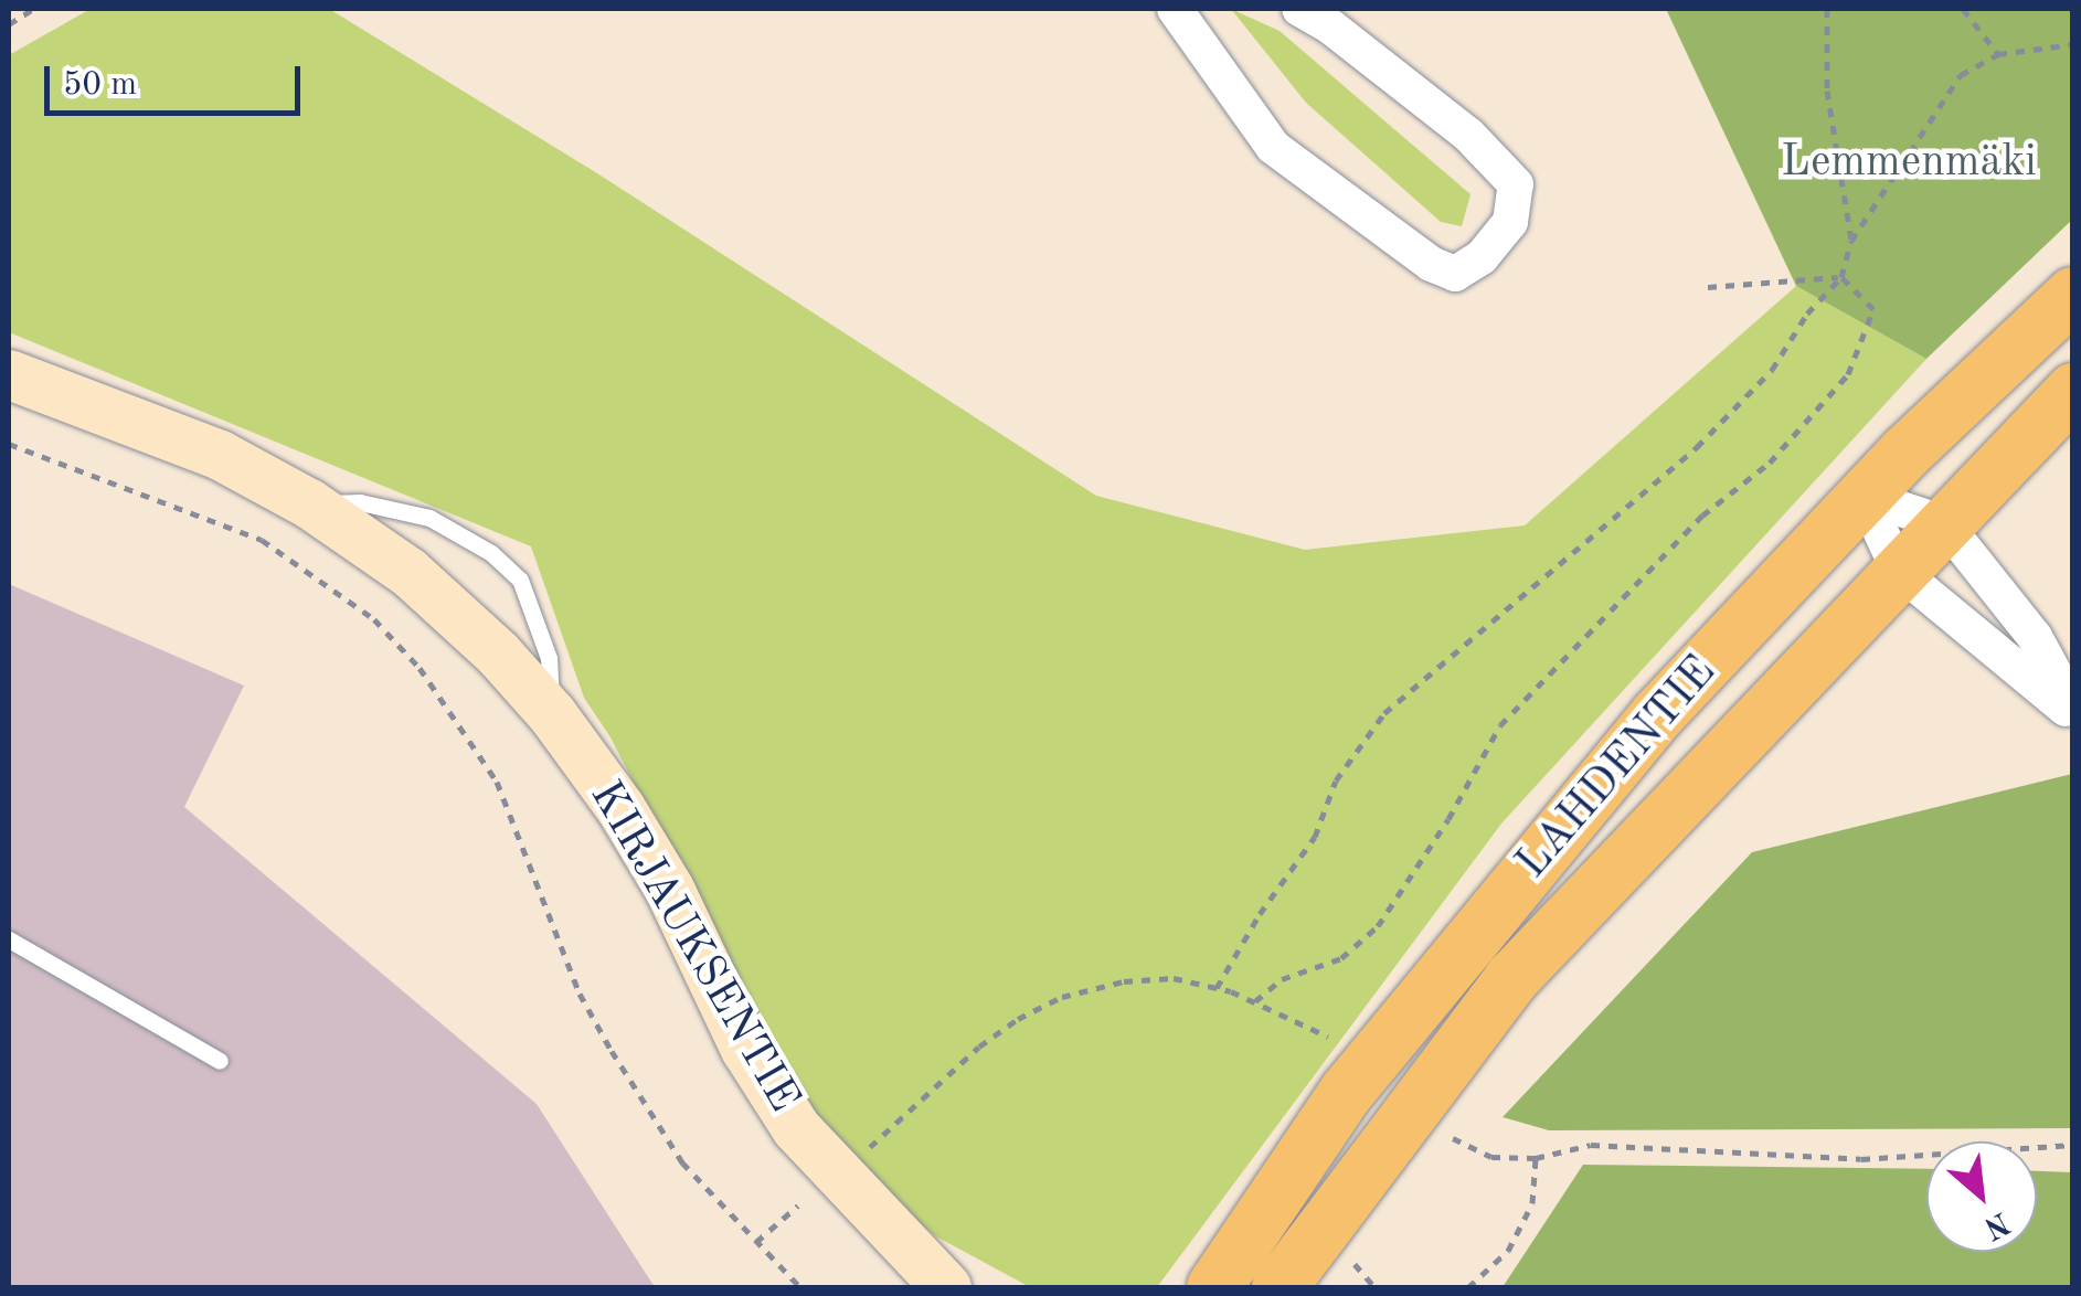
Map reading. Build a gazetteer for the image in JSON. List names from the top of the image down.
{
  "streets": {
    "main road": ["LAHDENTIE"],
    "street": ["KIRJAUKSENTIE"]
  },
  "parks": ["Lemmenmäki"],
  "scale_bar": "50 m",
  "north": "bottom right"
}
